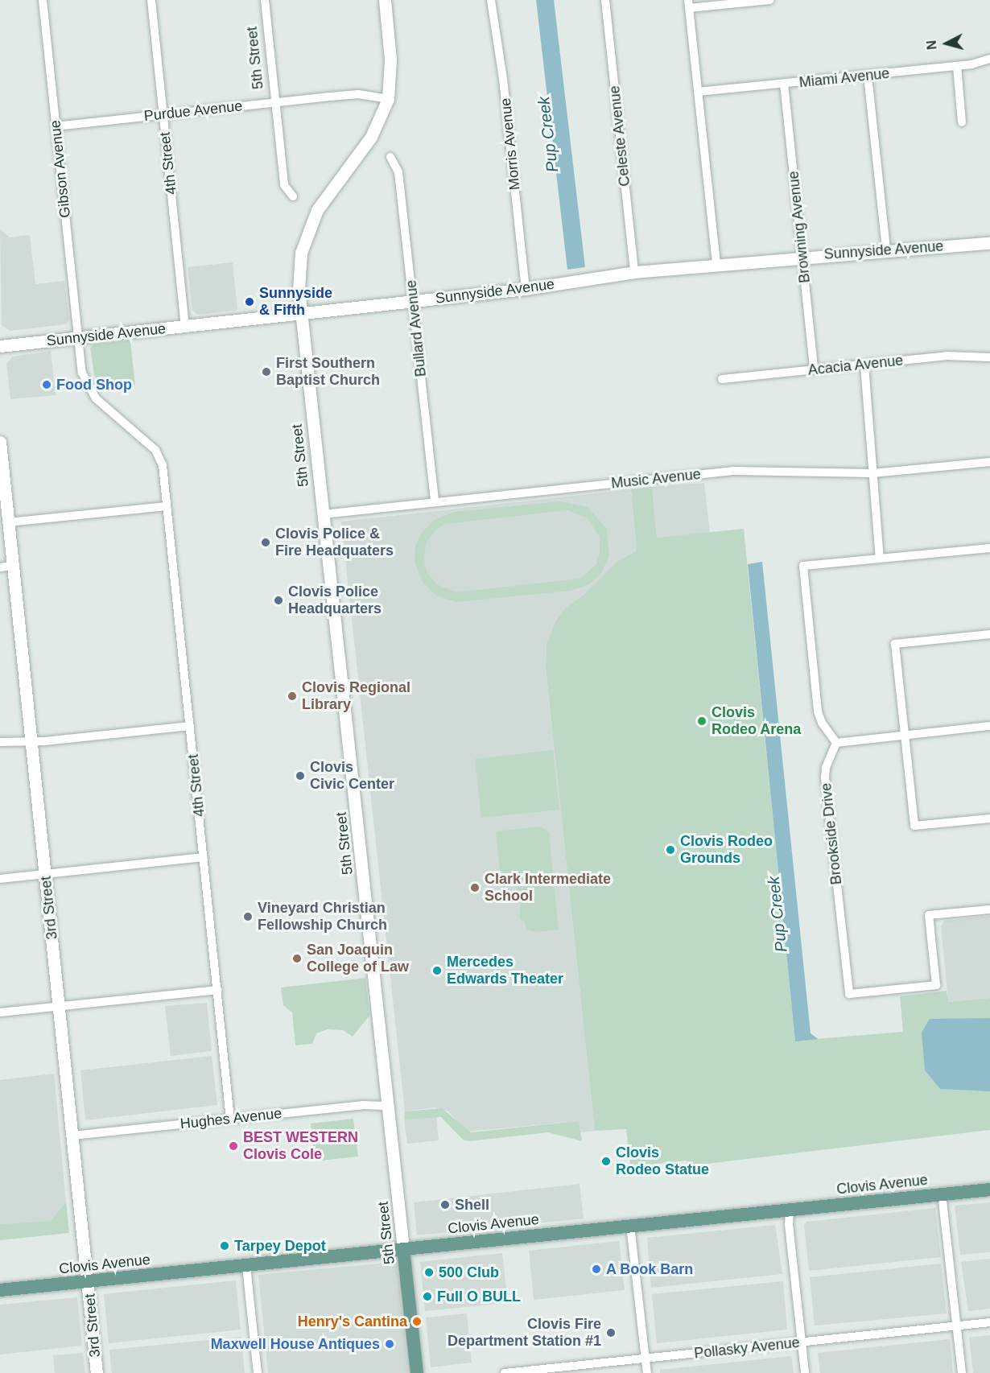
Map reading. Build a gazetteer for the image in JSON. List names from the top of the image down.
{
  "streets": {
    "main road": [
      "5th Street",
      "Sunnyside Avenue",
      "3rd Street",
      "Clovis Avenue"
    ],
    "street": [
      "Miami Avenue",
      "Purdue Avenue",
      "Celeste Avenue",
      "Morris Avenue",
      "4th Street",
      "Gibson Avenue",
      "Browning Avenue",
      "Bullard Avenue",
      "Acacia Avenue",
      "Music Avenue",
      "Brookside Drive",
      "Hughes Avenue",
      "Pollasky Avenue"
    ]
  },
  "crossings": [
    ["5th Street", "Purdue Avenue"],
    ["5th Street", "Sunnyside Avenue"],
    ["5th Street", "Music Avenue"],
    ["5th Street", "Hughes Avenue"],
    ["5th Street", "Clovis Avenue"],
    ["Miami Avenue", "Browning Avenue"],
    ["Purdue Avenue", "4th Street"],
    ["Purdue Avenue", "Gibson Avenue"],
    ["Celeste Avenue", "Sunnyside Avenue"],
    ["Morris Avenue", "Sunnyside Avenue"],
    ["4th Street", "Gibson Avenue"],
    ["4th Street", "Sunnyside Avenue"],
    ["4th Street", "Hughes Avenue"],
    ["Gibson Avenue", "Sunnyside Avenue"],
    ["Browning Avenue", "Sunnyside Avenue"],
    ["Browning Avenue", "Acacia Avenue"],
    ["Sunnyside Avenue", "Bullard Avenue"],
    ["Bullard Avenue", "Music Avenue"],
    ["3rd Street", "Hughes Avenue"],
    ["3rd Street", "Clovis Avenue"]
  ],
  "water": ["Pup Creek"],
  "places": [
    "Sunnyside & Fifth",
    "First Southern Baptist Church",
    "Food Shop",
    "Clovis Police & Fire Headquaters",
    "Clovis Police Headquarters",
    "Clovis Regional Library",
    "Clovis Rodeo Arena",
    "Clovis Civic Center",
    "Clovis Rodeo Grounds",
    "Clark Intermediate School",
    "Vineyard Christian Fellowship Church",
    "San Joaquin College of Law",
    "Mercedes Edwards Theater",
    "BEST WESTERN Clovis Cole",
    "Clovis Rodeo Statue",
    "Shell",
    "Tarpey Depot",
    "A Book Barn",
    "500 Club",
    "Full O BULL",
    "Henry's Cantina",
    "Clovis Fire Department Station #1",
    "Maxwell House Antiques"
  ],
  "north": "left"
}
